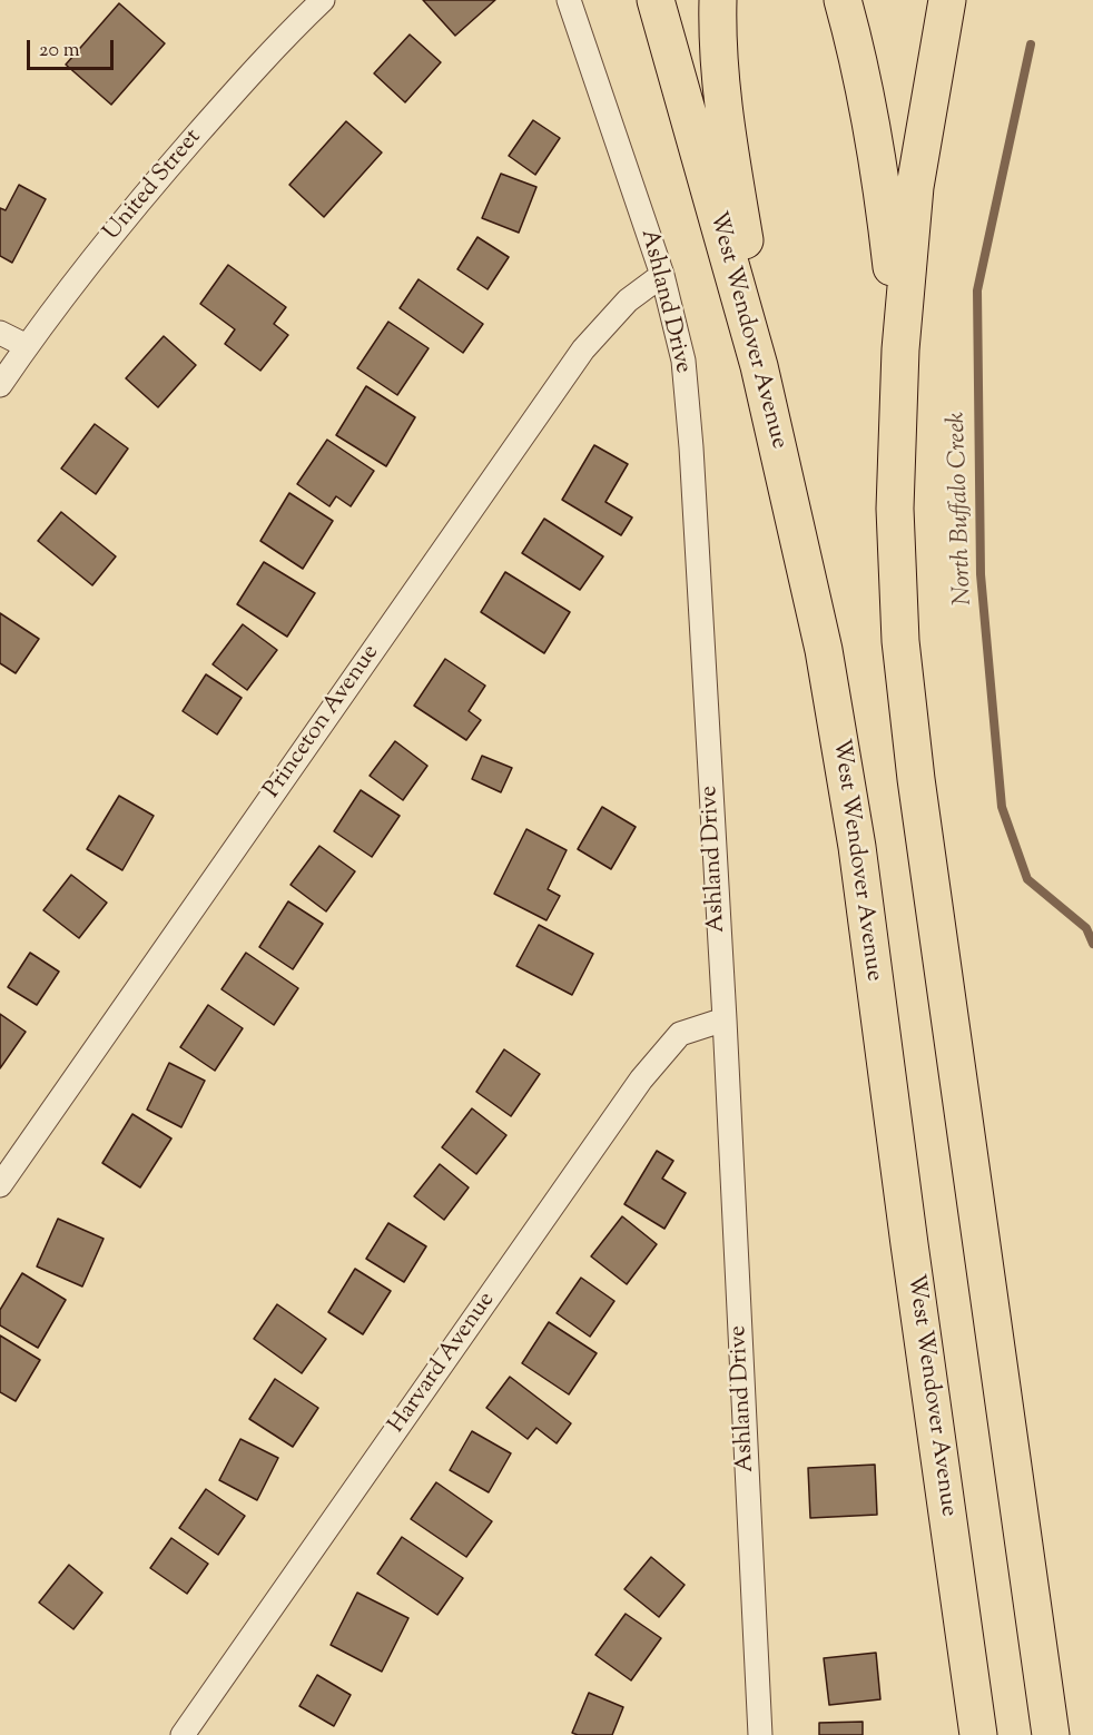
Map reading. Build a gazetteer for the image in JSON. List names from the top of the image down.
{
  "streets": {
    "highway": ["West Wendover Avenue"],
    "street": [
      "United Street",
      "Ashland Drive",
      "Princeton Avenue",
      "Harvard Avenue"
    ]
  },
  "crossings": [
    ["Ashland Drive", "Princeton Avenue"],
    ["Ashland Drive", "Harvard Avenue"]
  ],
  "water": ["North Buffalo Creek"],
  "scale_bar": "20 m"
}
